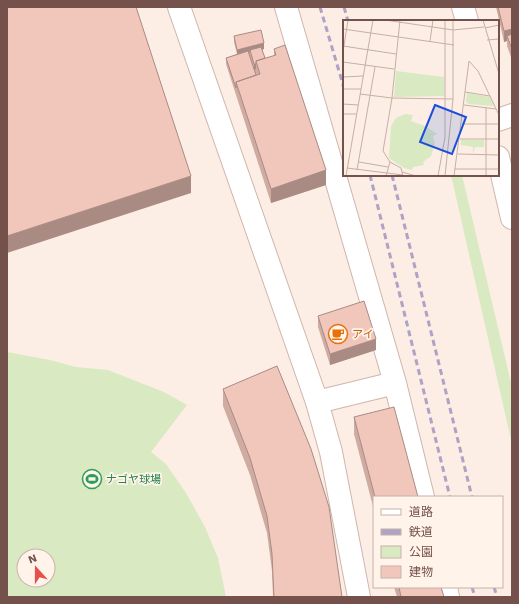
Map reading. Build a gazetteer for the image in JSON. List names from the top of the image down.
{
  "places": {
    "cafe": ["アイ"],
    "sports": ["ナゴヤ球場"]
  },
  "legend": [
    "道路",
    "鉄道",
    "公園",
    "建物"
  ],
  "north": "top"
}
